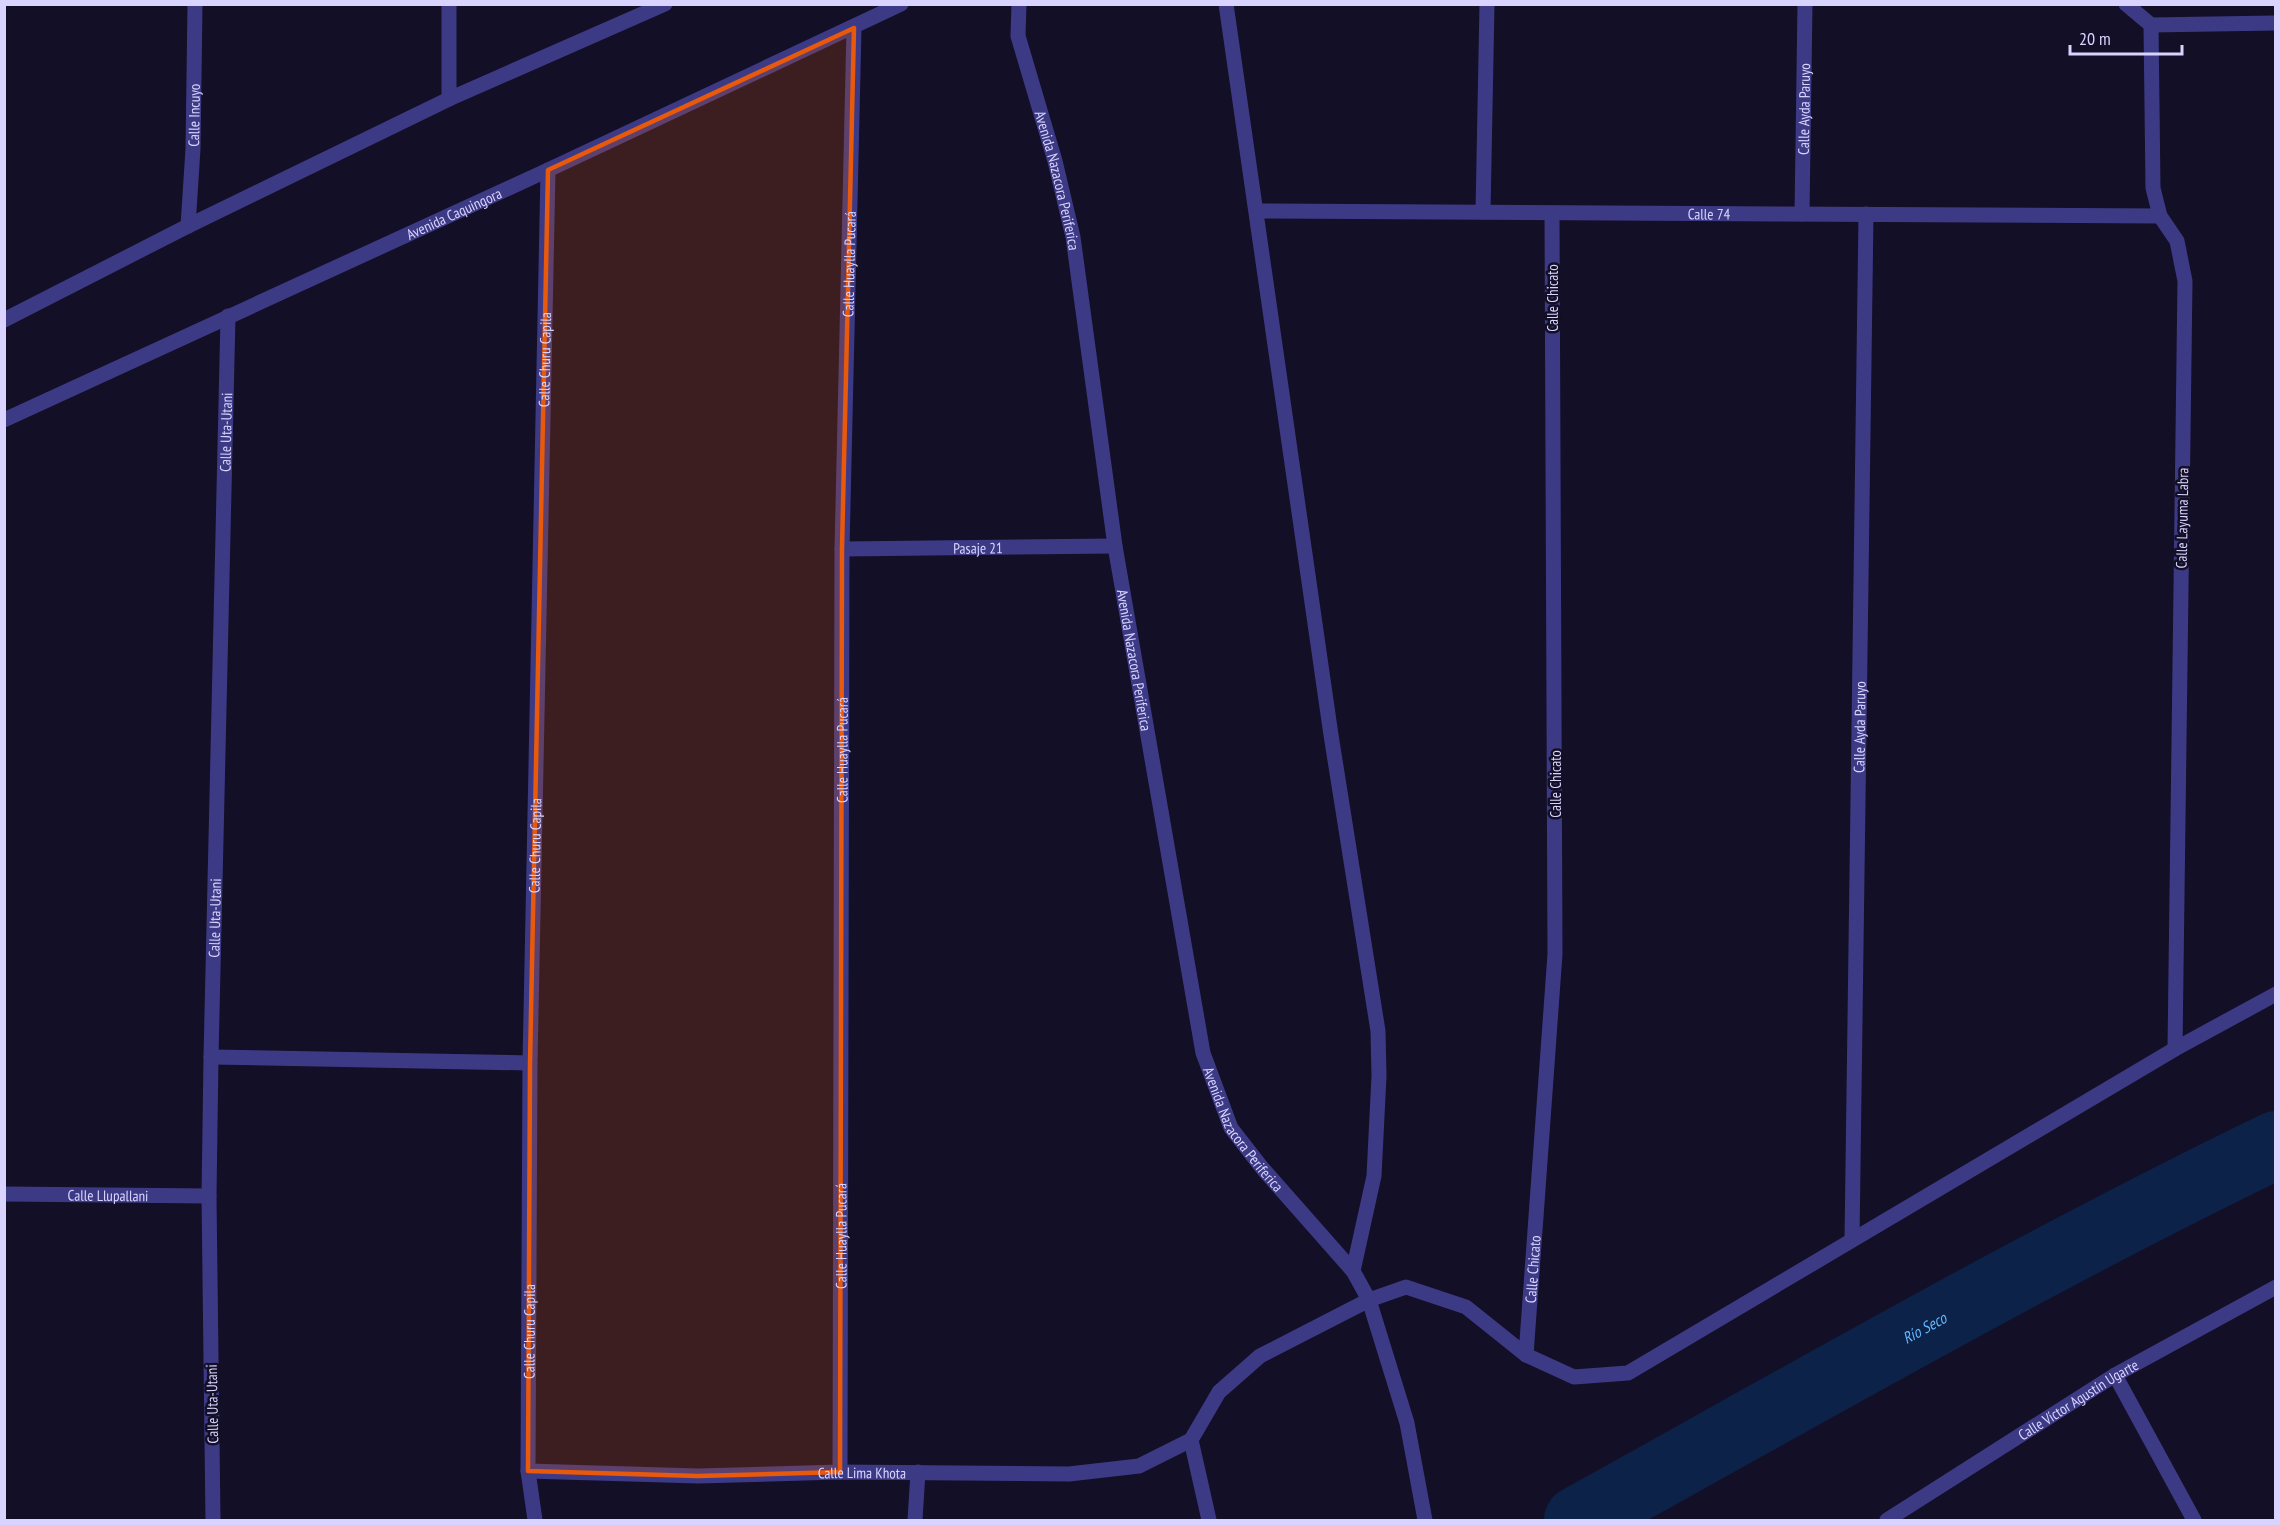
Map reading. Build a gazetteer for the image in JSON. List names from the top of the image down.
{
  "streets": {
    "street": [
      "Calle Ayda Paruyo",
      "Calle Incuyo",
      "Avenida Nazacora Periferica",
      "Calle 74",
      "Avenida Caquingora",
      "Calle Huaylla Pucará",
      "Calle Chicato",
      "Calle Churu Capila",
      "Calle Uta-Utani",
      "Calle Layuma Labra",
      "Pasaje 21",
      "Calle Llupallani",
      "Calle Víctor Agustín Ugarte",
      "Calle Lima Khota"
    ]
  },
  "crossings": [
    ["Calle Ayda Paruyo", "Calle 74"],
    ["Avenida Nazacora Periferica", "Pasaje 21"],
    ["Calle 74", "Calle Chicato"],
    ["Calle 74", "Calle Layuma Labra"],
    ["Avenida Caquingora", "Calle Huaylla Pucará"],
    ["Avenida Caquingora", "Calle Churu Capila"],
    ["Avenida Caquingora", "Calle Uta-Utani"],
    ["Calle Huaylla Pucará", "Pasaje 21"],
    ["Calle Huaylla Pucará", "Calle Lima Khota"],
    ["Calle Churu Capila", "Calle Lima Khota"],
    ["Calle Uta-Utani", "Calle Llupallani"]
  ],
  "water": ["Río Seco"],
  "scale_bar": "20 m"
}
